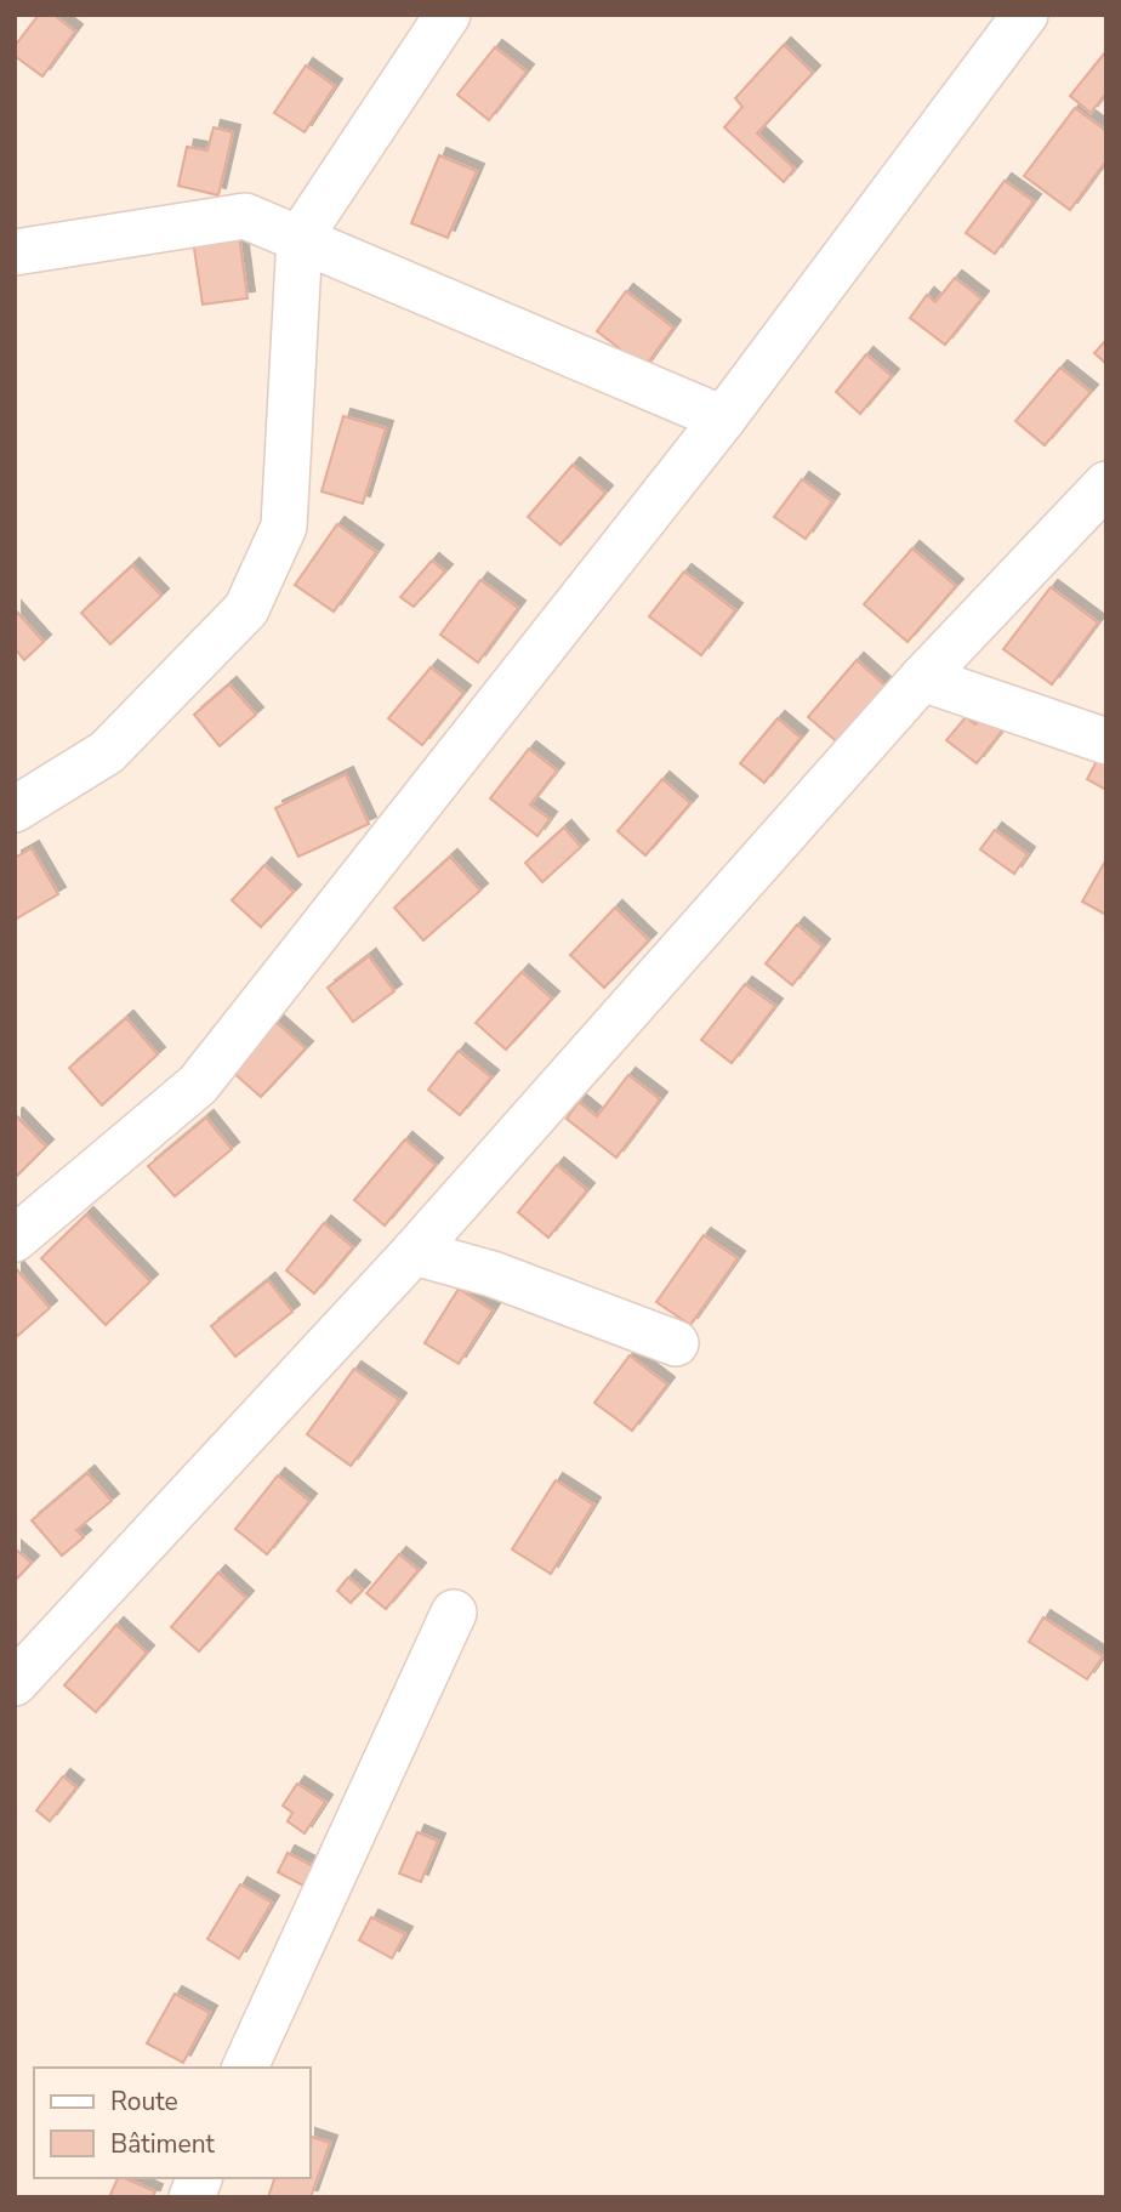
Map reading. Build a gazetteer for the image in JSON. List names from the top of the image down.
{
  "legend": ["Route", "Bâtiment"]
}
